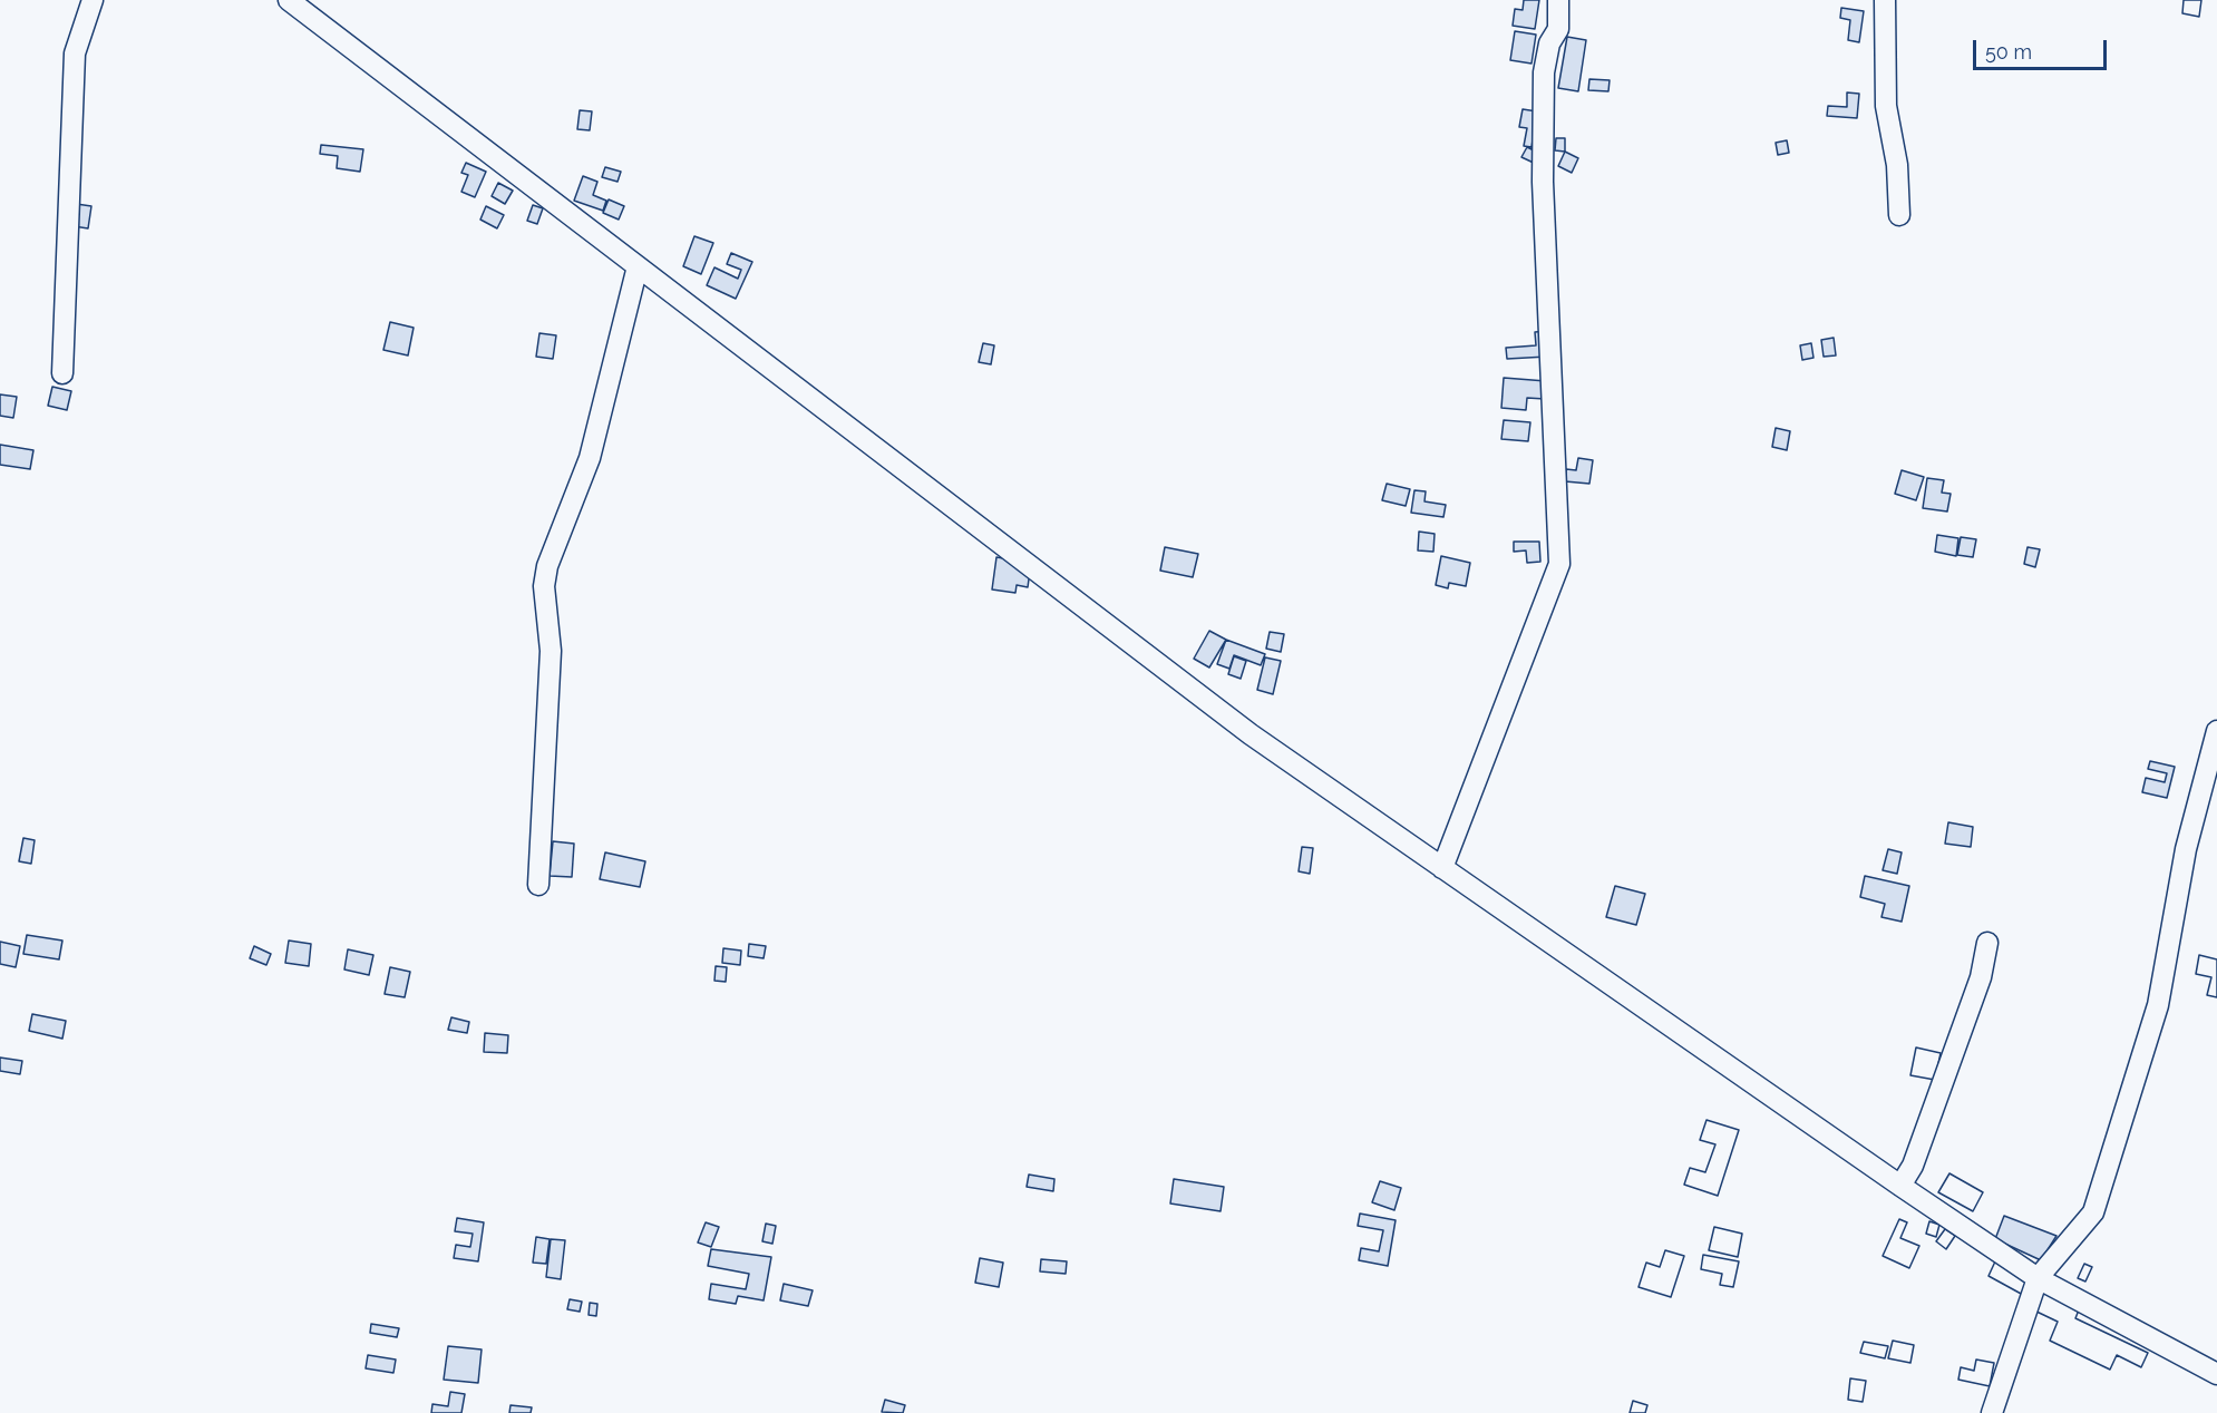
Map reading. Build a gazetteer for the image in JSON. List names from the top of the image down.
{
  "scale_bar": "50 m"
}
